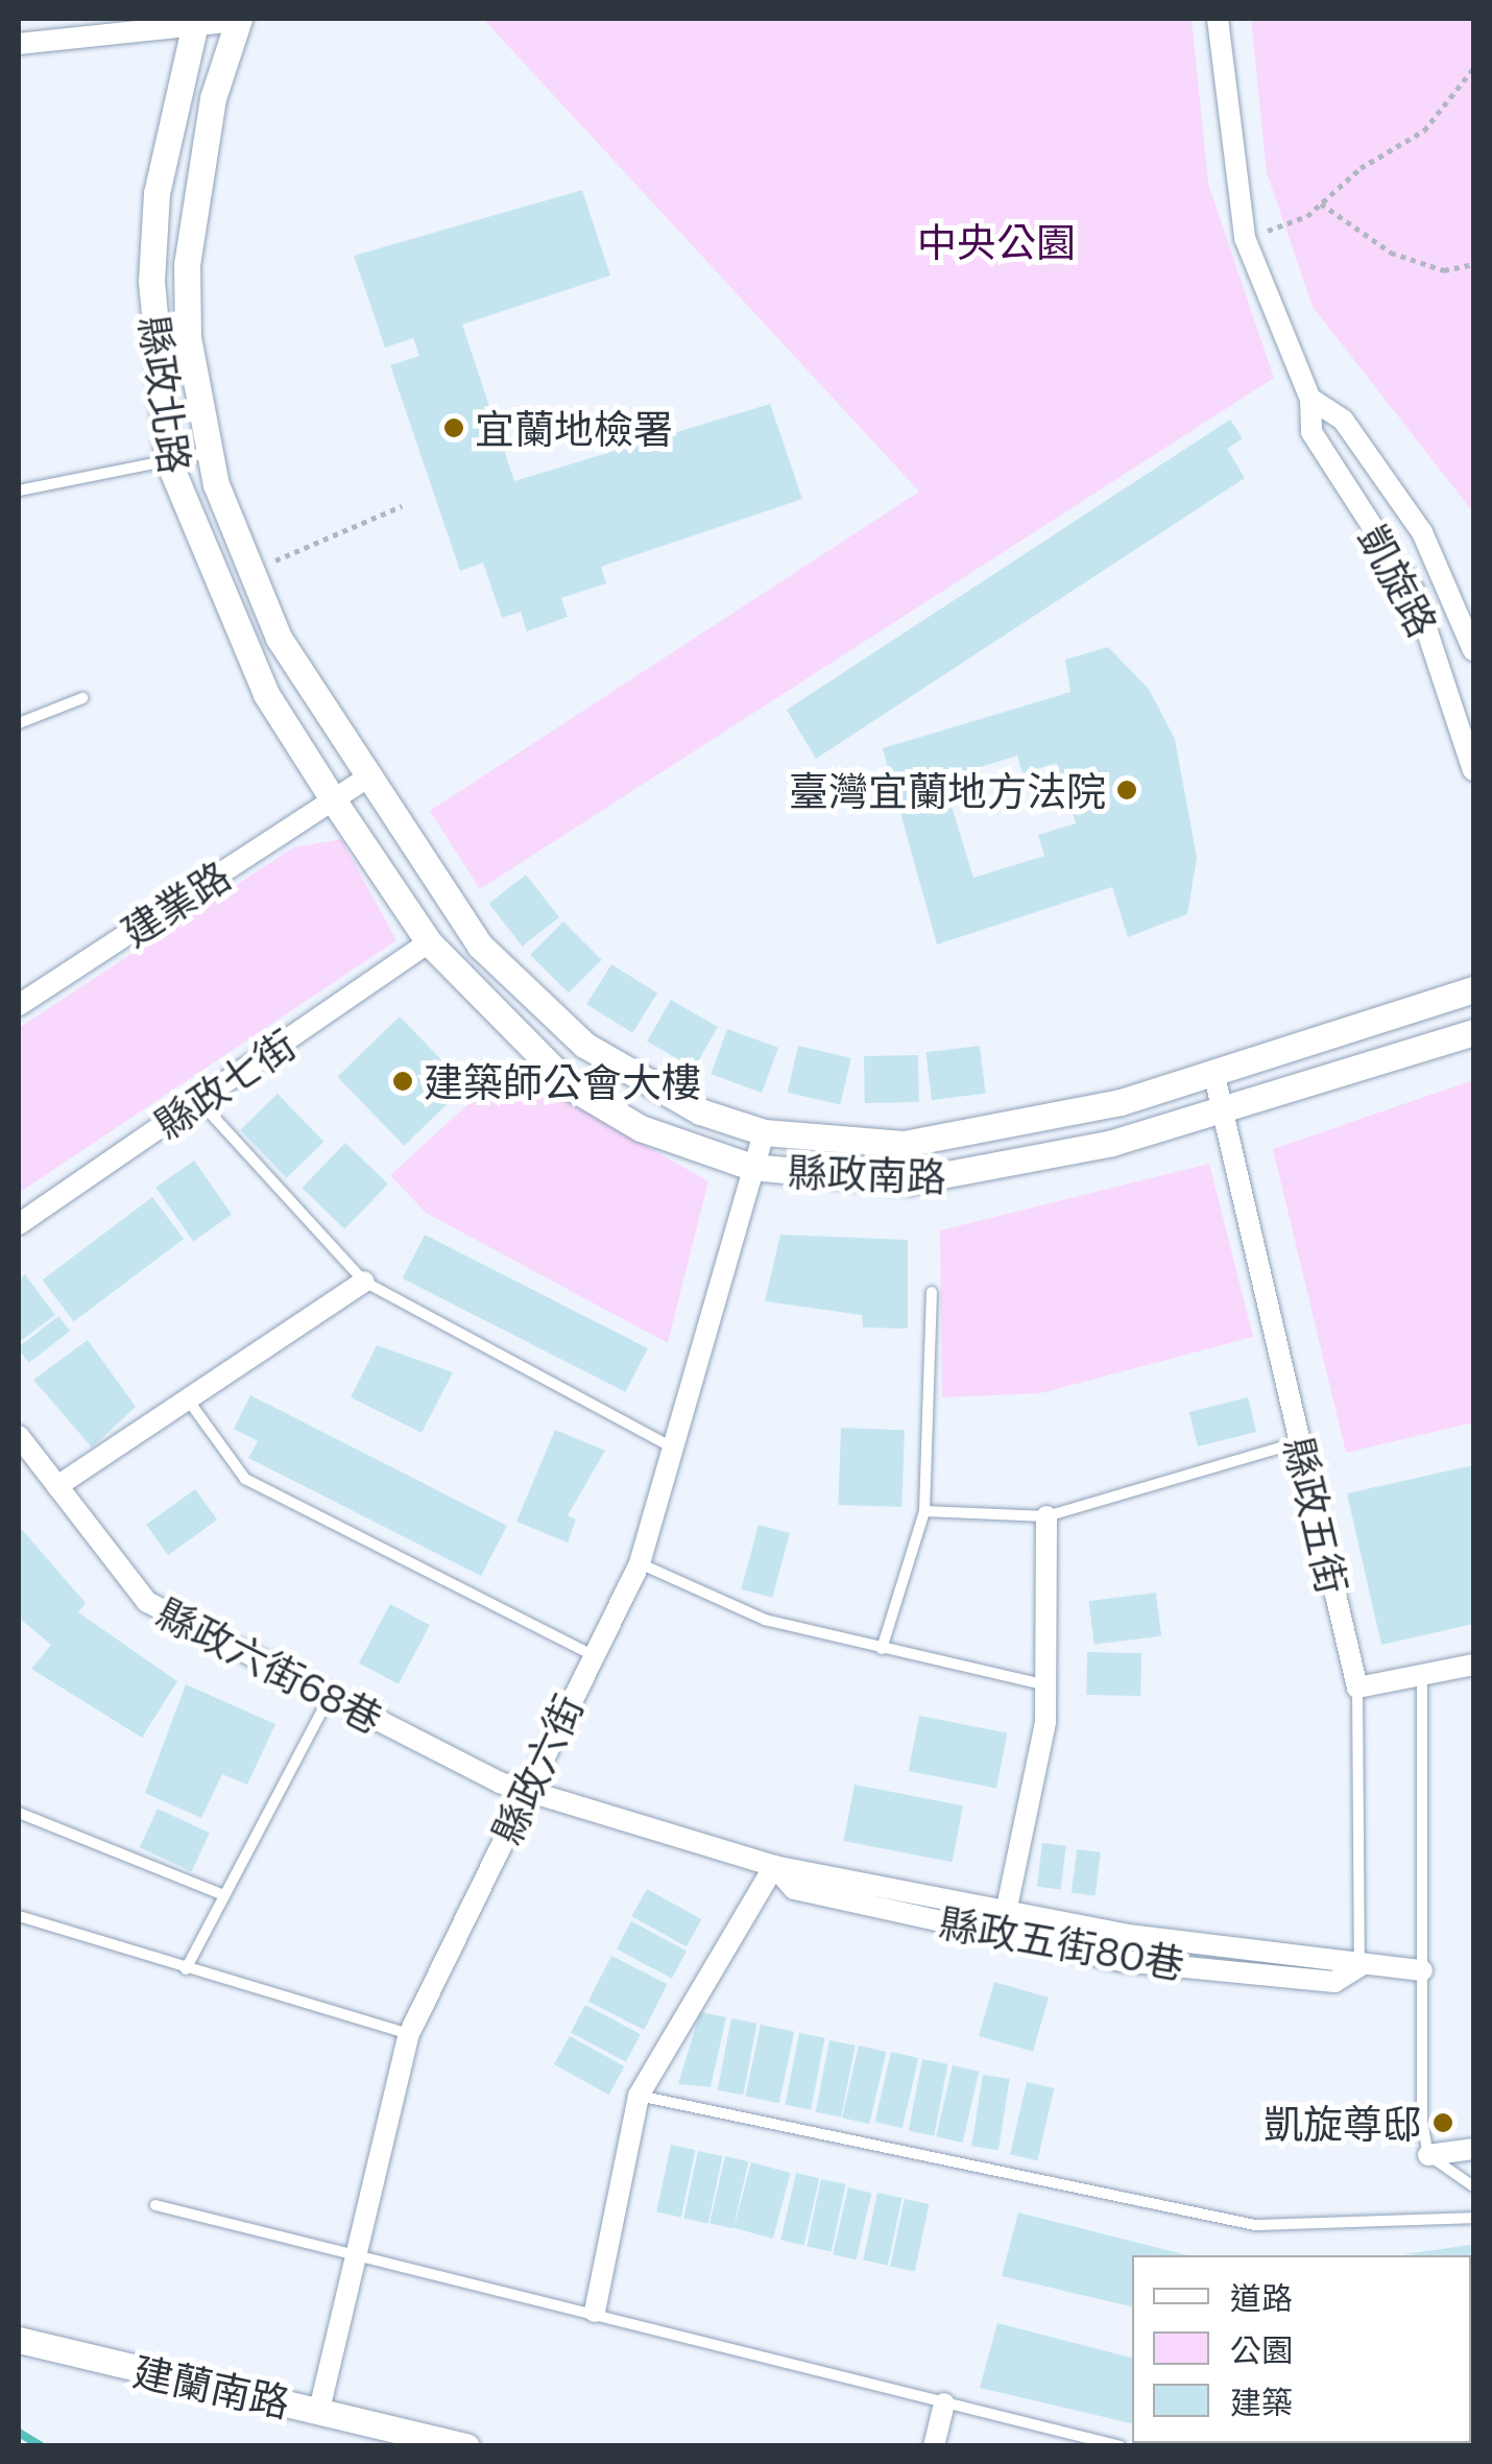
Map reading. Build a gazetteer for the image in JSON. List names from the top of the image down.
{
  "streets": {
    "street": [
      "縣政北路",
      "凱旋路",
      "建業路",
      "縣政七街",
      "縣政南路",
      "縣政五街",
      "縣政六街68巷",
      "縣政六街",
      "縣政五街80巷",
      "建蘭南路"
    ]
  },
  "crossings": [
    ["縣政北路", "建業路"],
    ["縣政北路", "縣政南路"],
    ["建業路", "縣政南路"],
    ["縣政七街", "縣政南路"],
    ["縣政南路", "縣政五街"],
    ["縣政南路", "縣政六街"],
    ["縣政五街", "縣政五街80巷"],
    ["縣政六街68巷", "縣政六街"],
    ["縣政六街68巷", "縣政五街80巷"],
    ["縣政六街", "縣政五街80巷"],
    ["縣政六街", "建蘭南路"]
  ],
  "parks": ["中央公園"],
  "places": [
    "宜蘭地檢署",
    "臺灣宜蘭地方法院",
    "建築師公會大樓",
    "凱旋尊邸"
  ],
  "legend": ["道路", "公園", "建築"]
}
